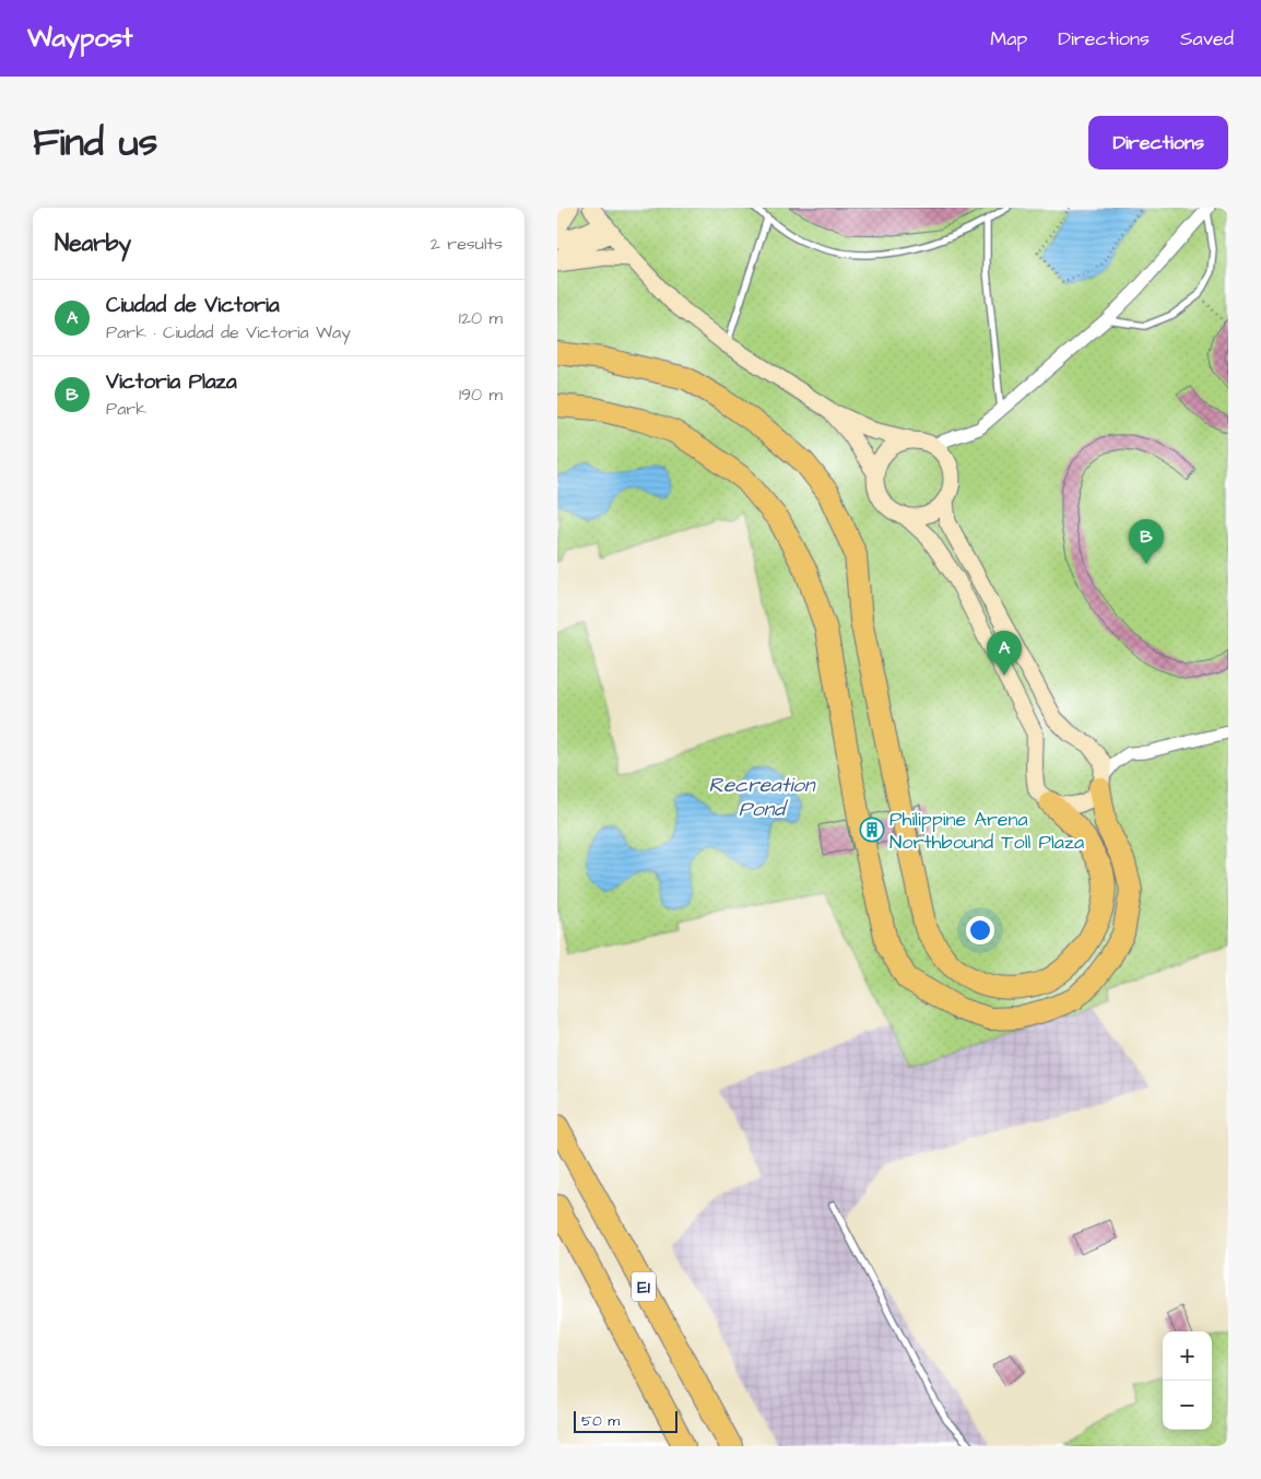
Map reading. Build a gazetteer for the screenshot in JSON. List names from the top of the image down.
{
  "streets": {
    "highway": ["E1"]
  },
  "water": ["Recreation Pond"],
  "places": {
    "building": ["Philippine Arena Northbound Toll Plaza"]
  },
  "scale_bar": "50 m",
  "page": {
    "header": "Waypost",
    "nav": ["Map", "Directions", "Saved"],
    "title": "Find us",
    "buttons": "Directions",
    "heading": ["Nearby", "2 results"],
    "list": [
      {
        "mark": "A",
        "name": "Ciudad de Victoria",
        "note": "Park · Ciudad de Victoria Way",
        "value": "120 m"
      },
      {
        "mark": "B",
        "name": "Victoria Plaza",
        "note": "Park",
        "value": "190 m"
      }
    ],
    "pins": ["B", "A"],
    "map_buttons": ["+", "−"],
    "scale": "50 m"
  }
}
